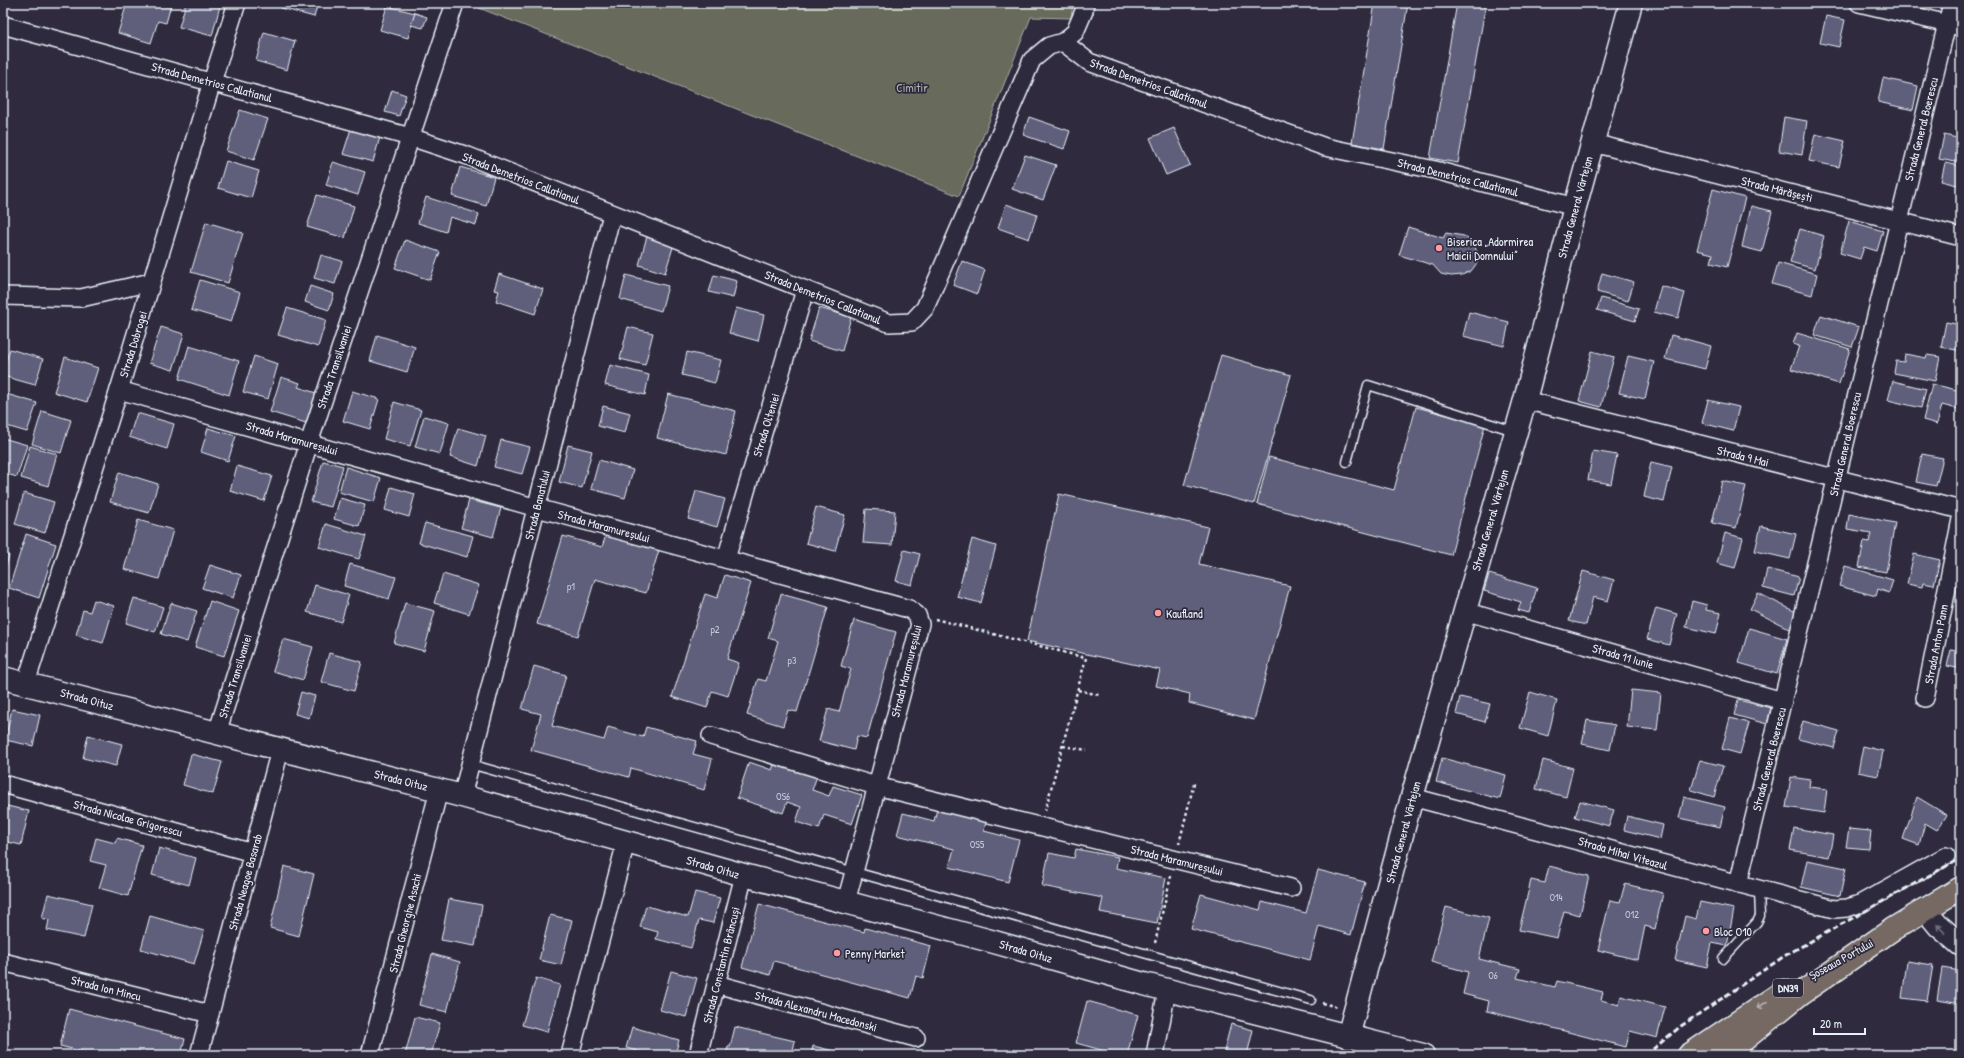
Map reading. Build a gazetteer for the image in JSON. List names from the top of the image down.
{
  "streets": {
    "main road": [
      "Strada General Vârtejan",
      "Strada Oituz",
      "Șoseaua Portului",
      "DN39"
    ],
    "street": [
      "Strada Demetrios Callatianul",
      "Strada General Boerescu",
      "Strada Mărășești",
      "Strada Dobrogei",
      "Strada Transilvaniei",
      "Strada Olteniei",
      "Strada Maramureșului",
      "Strada 9 Mai",
      "Strada Banatului",
      "Strada Anton Pann",
      "Strada 11 Iunie",
      "Strada Nicolae Grigorescu",
      "Strada Mihai Viteazul",
      "Strada Neagoe Basarab",
      "Strada Gheorghe Asachi",
      "Strada Constantin Brâncuși",
      "Strada Ion Mincu",
      "Strada Alexandru Macedonski"
    ]
  },
  "crossings": [
    ["Strada Demetrios Callatianul", "Strada General Vârtejan"],
    ["Strada Demetrios Callatianul", "Strada Dobrogei"],
    ["Strada Demetrios Callatianul", "Strada Transilvaniei"],
    ["Strada Demetrios Callatianul", "Strada Olteniei"],
    ["Strada Demetrios Callatianul", "Strada Banatului"],
    ["Strada General Boerescu", "Strada Mărășești"],
    ["Strada General Boerescu", "Strada 9 Mai"],
    ["Strada General Boerescu", "Strada 11 Iunie"],
    ["Strada General Boerescu", "Strada Mihai Viteazul"],
    ["Strada Mărășești", "Strada General Vârtejan"],
    ["Strada General Vârtejan", "Strada 9 Mai"],
    ["Strada General Vârtejan", "Strada 11 Iunie"],
    ["Strada General Vârtejan", "Strada Oituz"],
    ["Strada General Vârtejan", "Strada Mihai Viteazul"],
    ["Strada Dobrogei", "Strada Maramureșului"],
    ["Strada Dobrogei", "Strada Oituz"],
    ["Strada Transilvaniei", "Strada Maramureșului"],
    ["Strada Transilvaniei", "Strada Oituz"],
    ["Strada Olteniei", "Strada Maramureșului"],
    ["Strada Maramureșului", "Strada Banatului"],
    ["Strada Maramureșului", "Strada Oituz"],
    ["Strada Banatului", "Strada Oituz"],
    ["Strada Oituz", "Strada Neagoe Basarab"],
    ["Strada Oituz", "Strada Gheorghe Asachi"],
    ["Strada Oituz", "Strada Constantin Brâncuși"],
    ["Strada Nicolae Grigorescu", "Strada Neagoe Basarab"],
    ["Strada Neagoe Basarab", "Strada Ion Mincu"],
    ["Strada Constantin Brâncuși", "Strada Alexandru Macedonski"]
  ],
  "parks": ["Cimitir"],
  "places": [
    "Biserica „Adormirea Maicii Domnului”",
    "Kaufland",
    "Bloc O10",
    "Penny Market"
  ],
  "house_numbers": [
    "p1",
    "p2",
    "p3",
    "OS6",
    "OS5",
    "O14",
    "O12",
    "O6"
  ],
  "scale_bar": "20 m"
}
